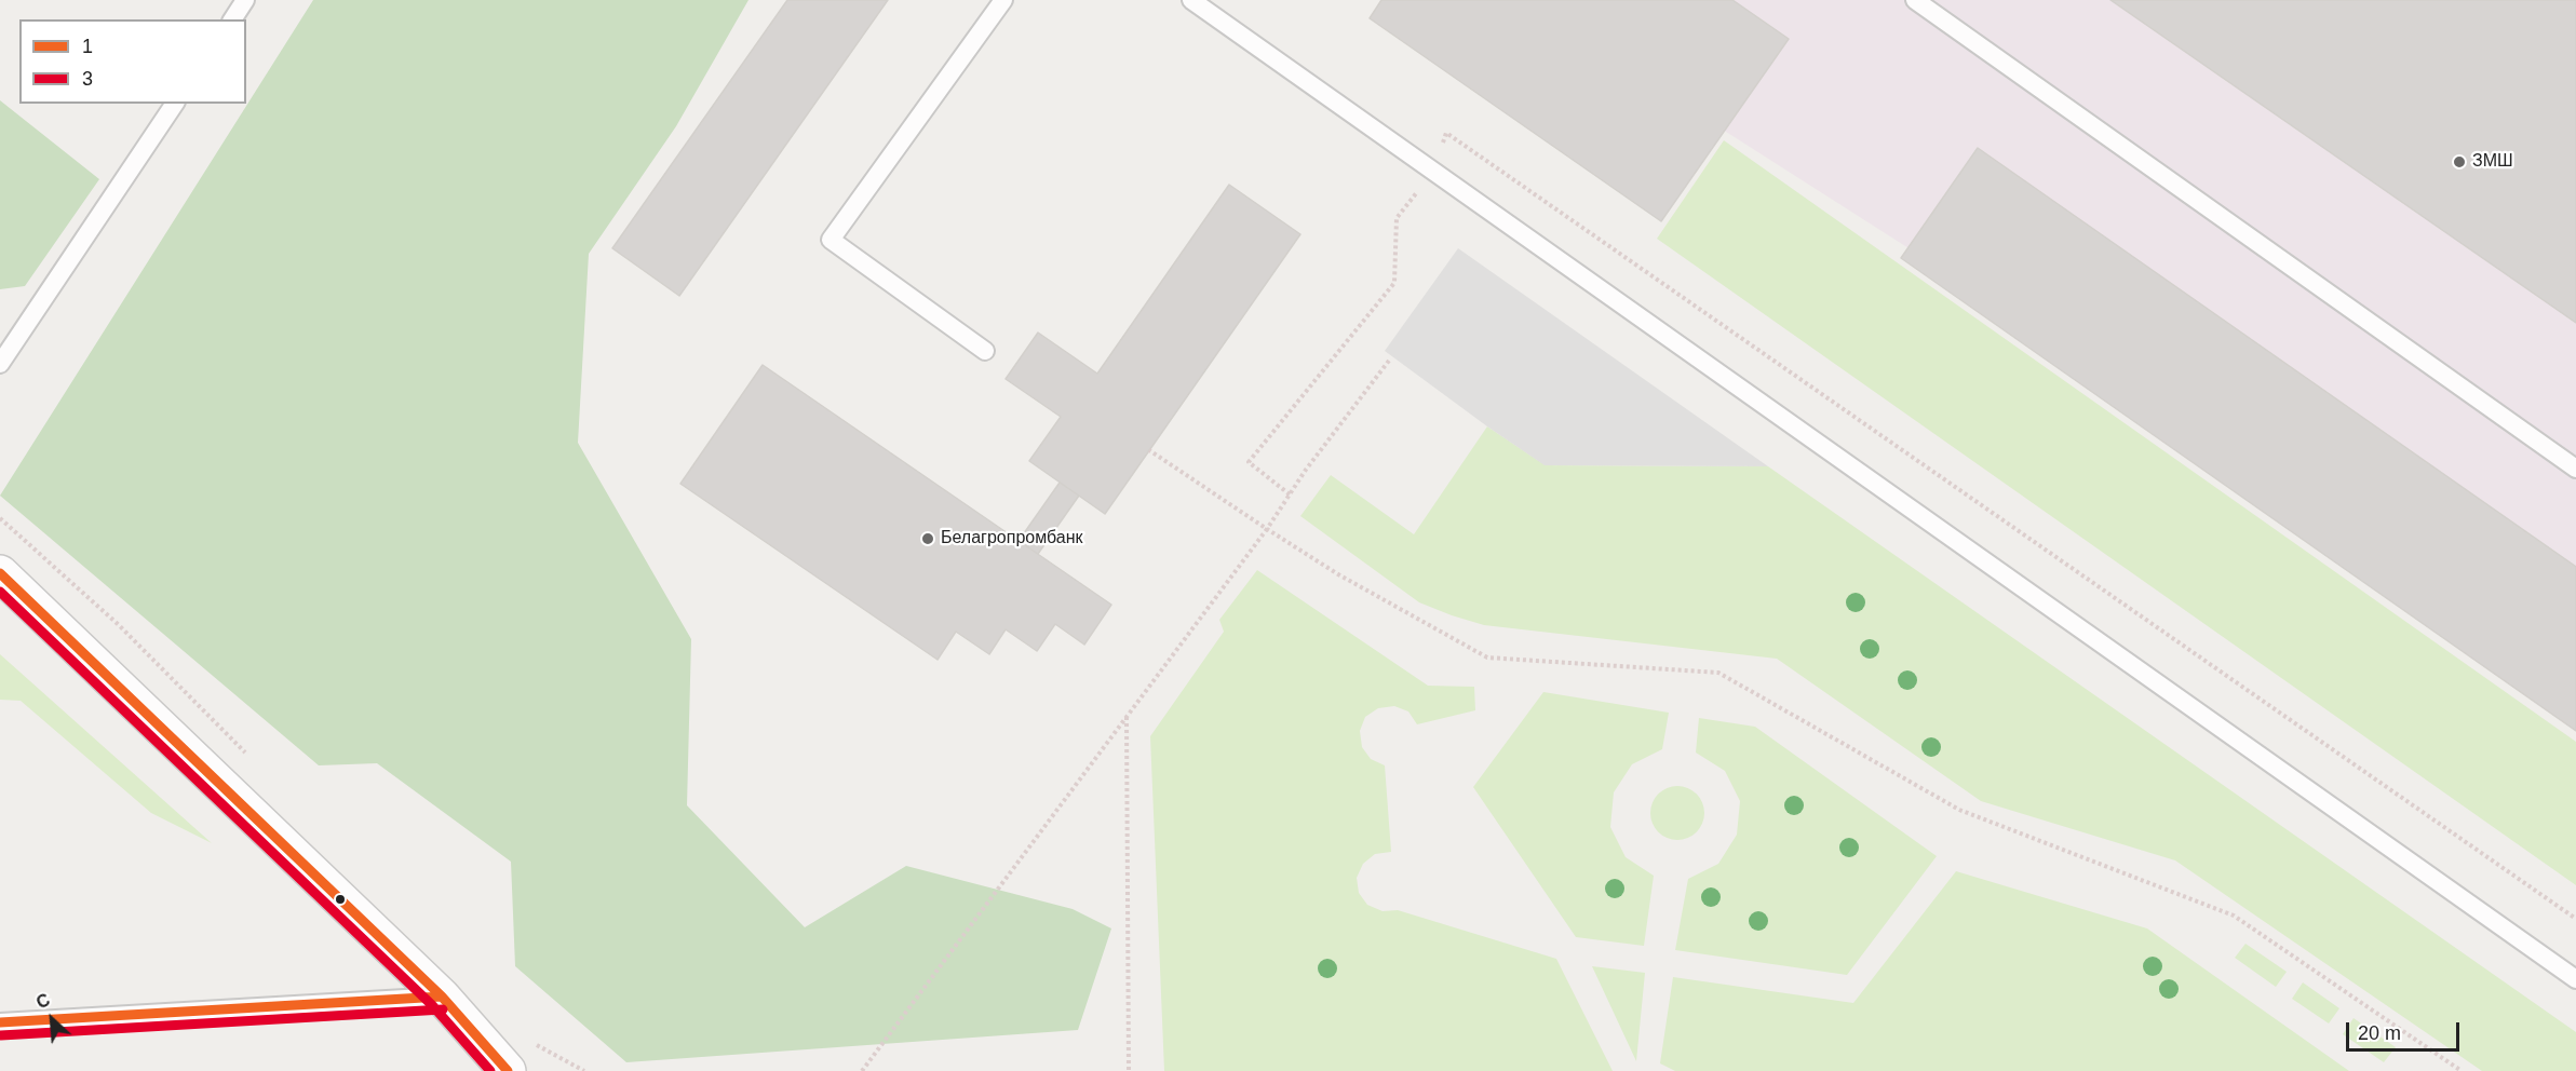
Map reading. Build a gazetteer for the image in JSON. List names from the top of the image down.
{
  "places": ["ЗМШ", "Белагропромбанк"],
  "lines": ["transit line 1", "transit line 3"],
  "legend": ["1", "3"],
  "scale_bar": "20 m",
  "north": "top left"
}
